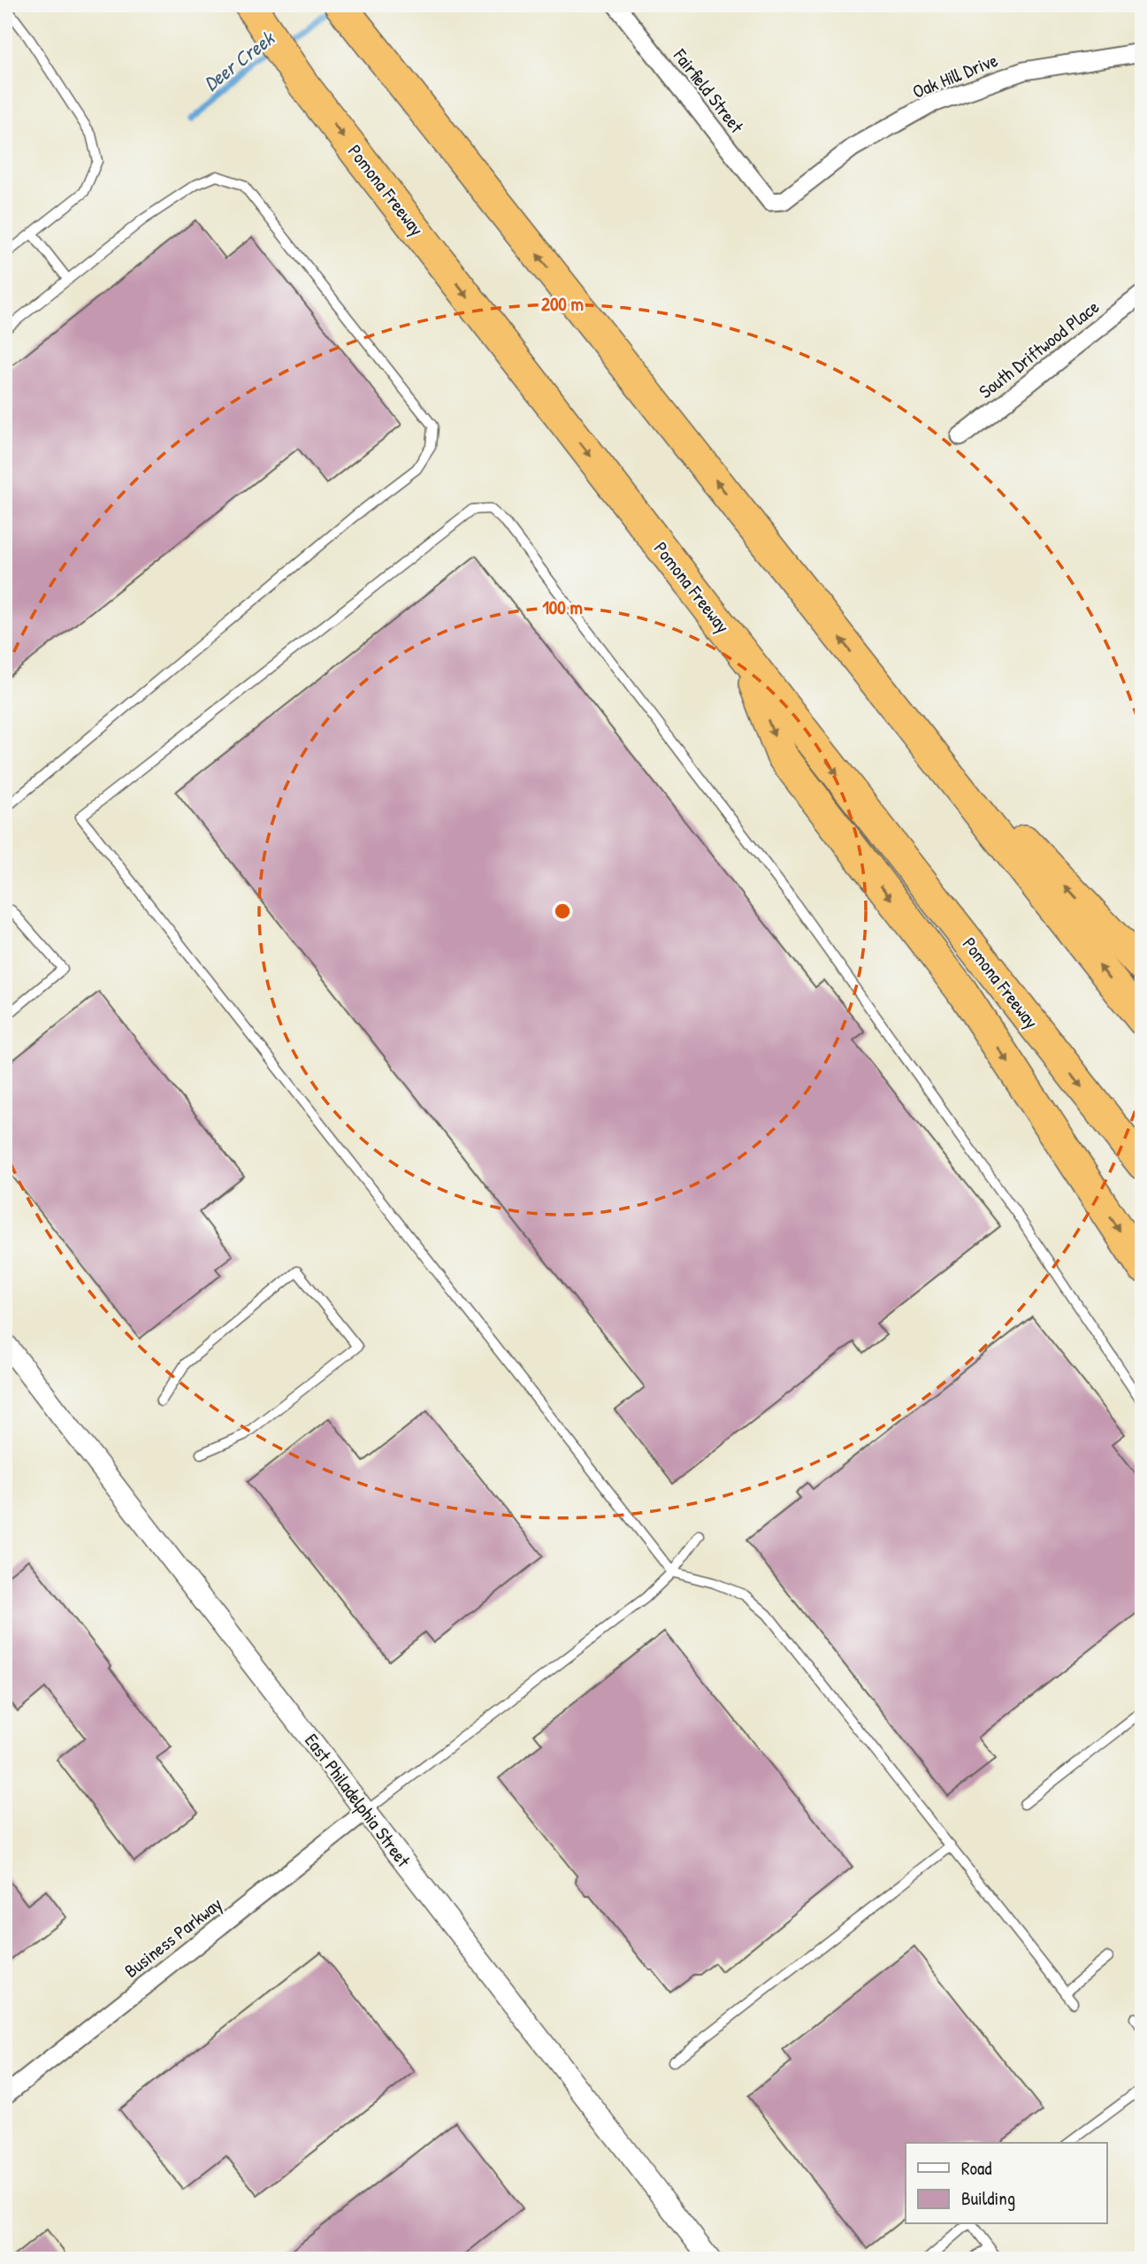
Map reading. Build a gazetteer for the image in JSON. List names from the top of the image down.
{
  "streets": {
    "highway": ["Pomona Freeway"],
    "street": [
      "Oak Hill Drive",
      "Fairfield Street",
      "South Driftwood Place",
      "East Philadelphia Street",
      "Business Parkway"
    ]
  },
  "crossings": [
    ["Oak Hill Drive", "Fairfield Street"],
    ["East Philadelphia Street", "Business Parkway"]
  ],
  "water": ["Deer Creek"],
  "legend": ["Road", "Building"],
  "rings": ["200 m", "100 m"]
}
